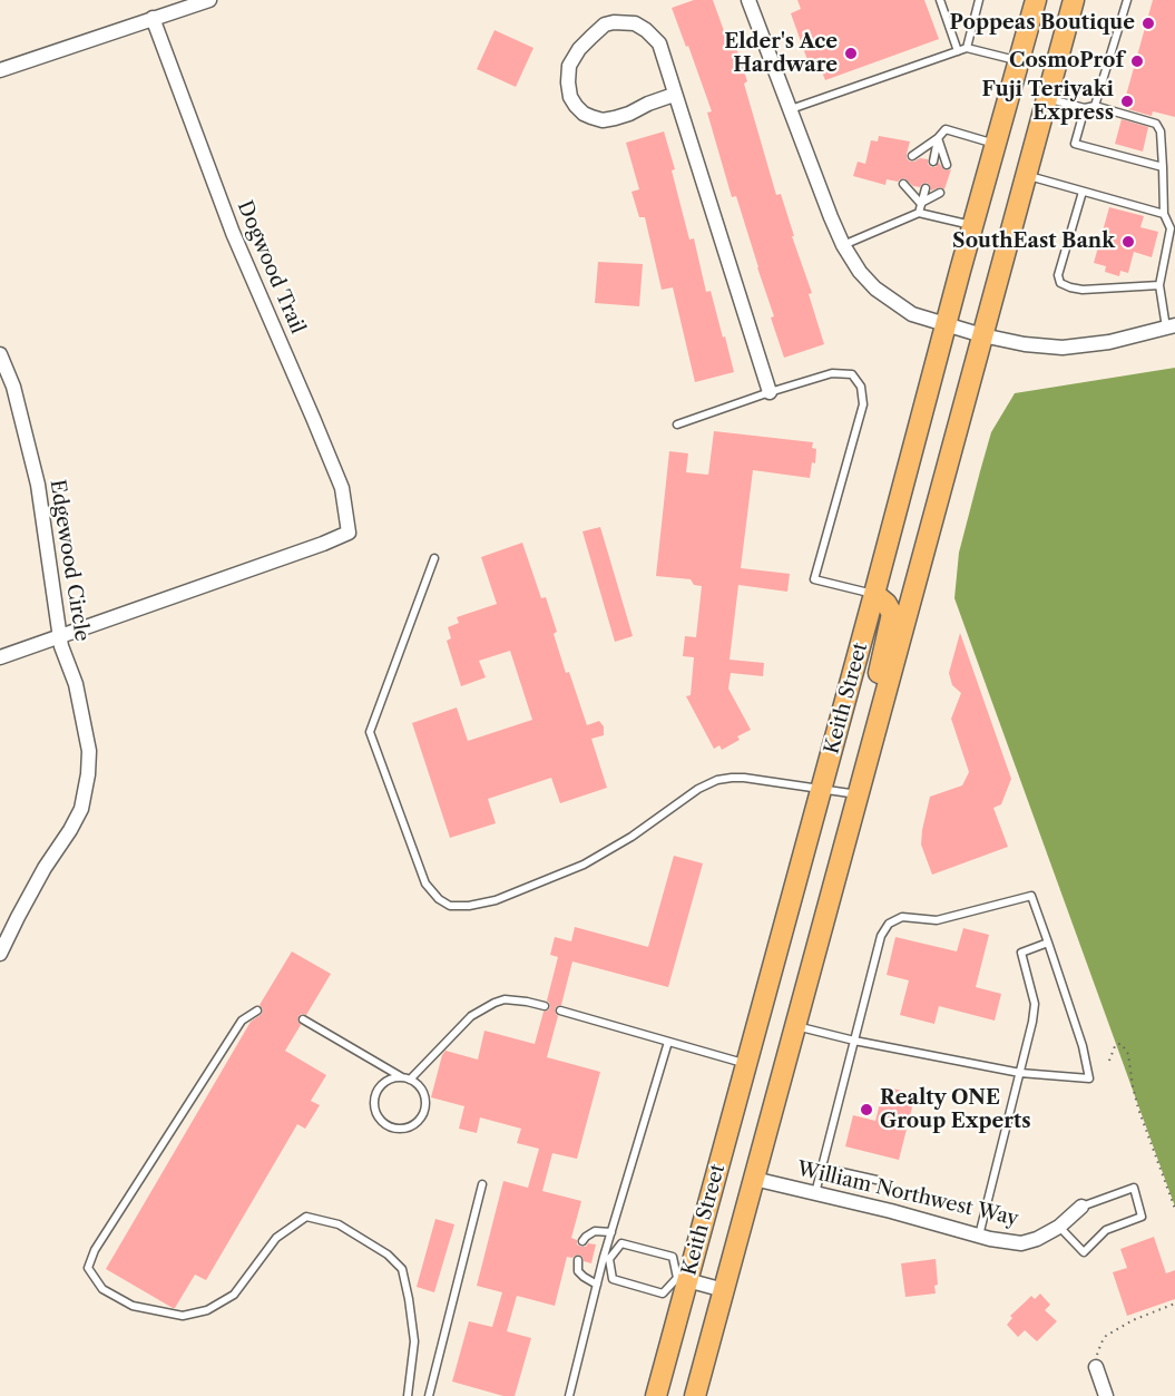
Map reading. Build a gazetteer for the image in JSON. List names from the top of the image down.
{
  "streets": {
    "main road": ["Keith Street"],
    "street": ["Dogwood Trail", "Edgewood Circle", "William Northwest Way"]
  },
  "crossings": [
    ["Dogwood Trail", "Edgewood Circle"],
    ["Keith Street", "William Northwest Way"]
  ],
  "places": [
    "Poppeas Boutique",
    "Elder's Ace Hardware",
    "CosmoProf",
    "Fuji Teriyaki Express",
    "SouthEast Bank",
    "Realty ONE Group Experts"
  ]
}
